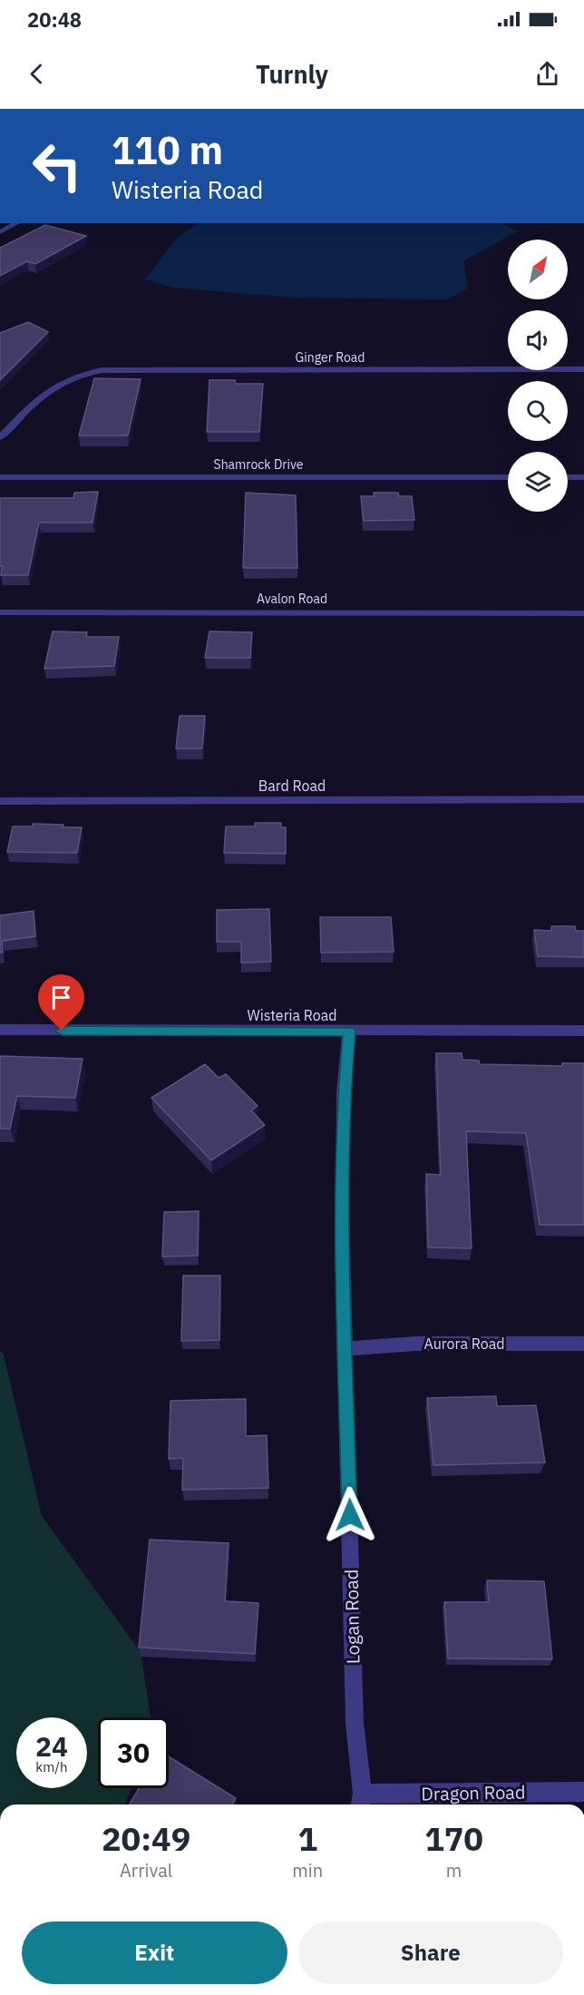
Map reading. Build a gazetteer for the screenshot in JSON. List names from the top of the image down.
{
  "streets": {
    "street": [
      "Ginger Road",
      "Shamrock Drive",
      "Avalon Road",
      "Bard Road",
      "Wisteria Road",
      "Aurora Road",
      "Logan Road",
      "Dragon Road"
    ]
  },
  "crossings": [
    ["Wisteria Road", "Logan Road"],
    ["Aurora Road", "Logan Road"],
    ["Logan Road", "Dragon Road"]
  ],
  "north": "top right",
  "page": {
    "status": "20:48",
    "header": "Turnly",
    "turn": ["110 m", "Wisteria Road"],
    "speed": "24 km/h",
    "limit": "30",
    "eta": [
      "20:49",
      "Arrival",
      "1",
      "min",
      "170",
      "m"
    ],
    "buttons": ["Exit", "Share"]
  }
}
